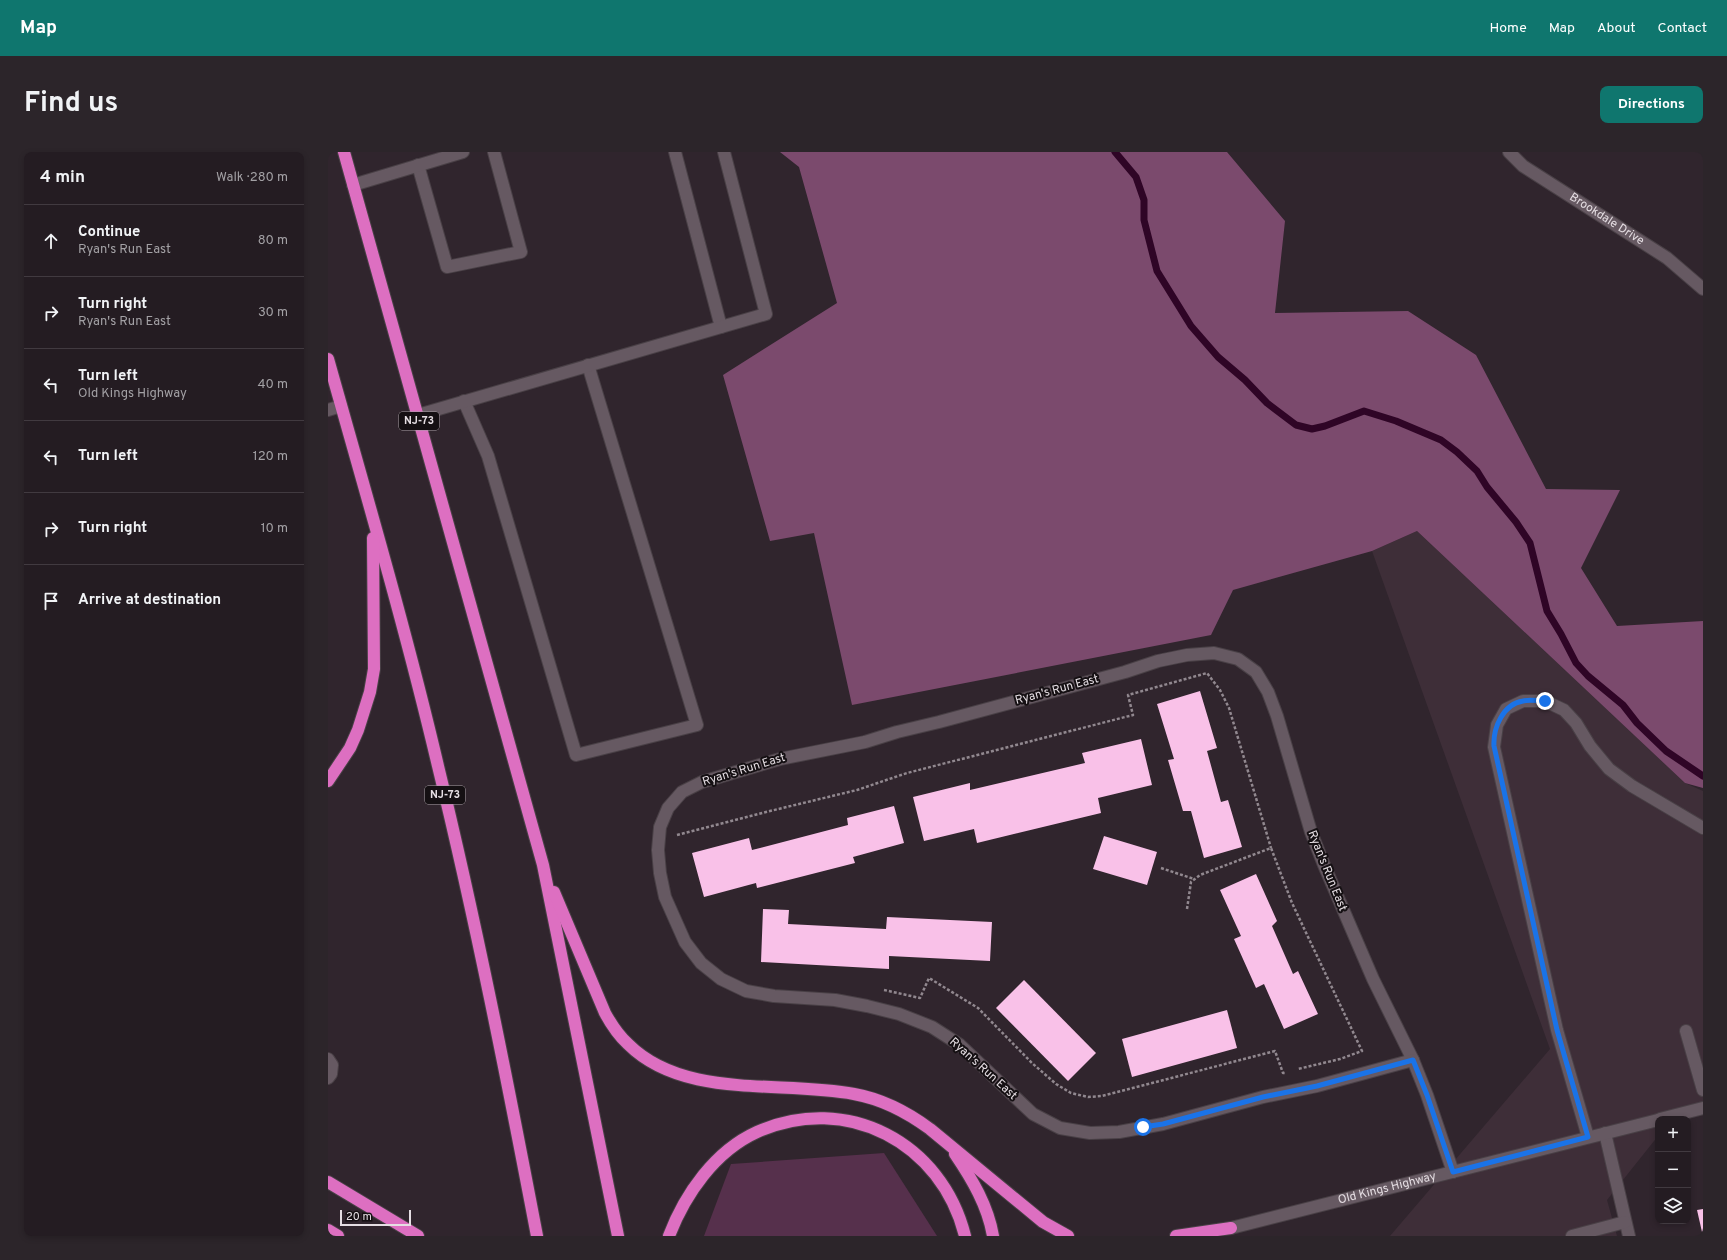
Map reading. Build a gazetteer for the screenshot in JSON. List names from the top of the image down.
{
  "streets": {
    "highway": ["NJ-73"],
    "street": ["Brookdale Drive", "Ryan's Run East", "Old Kings Highway"]
  },
  "crossings": [
    ["Ryan's Run East", "Old Kings Highway"]
  ],
  "scale_bar": "20 m",
  "page": {
    "header": "Map",
    "nav": [
      "Home",
      "Map",
      "About",
      "Contact"
    ],
    "title": "Find us",
    "buttons": "Directions",
    "heading": ["4 min", "Walk · 280 m"],
    "list": [
      ["Continue", "Ryan's Run East", "80 m"],
      ["Turn right", "Ryan's Run East", "30 m"],
      ["Turn left", "Old Kings Highway", "40 m"],
      ["Turn left", "120 m"],
      ["Turn right", "10 m"],
      "Arrive at destination"
    ],
    "map_buttons": ["+", "−"],
    "scale": "20 m"
  }
}
